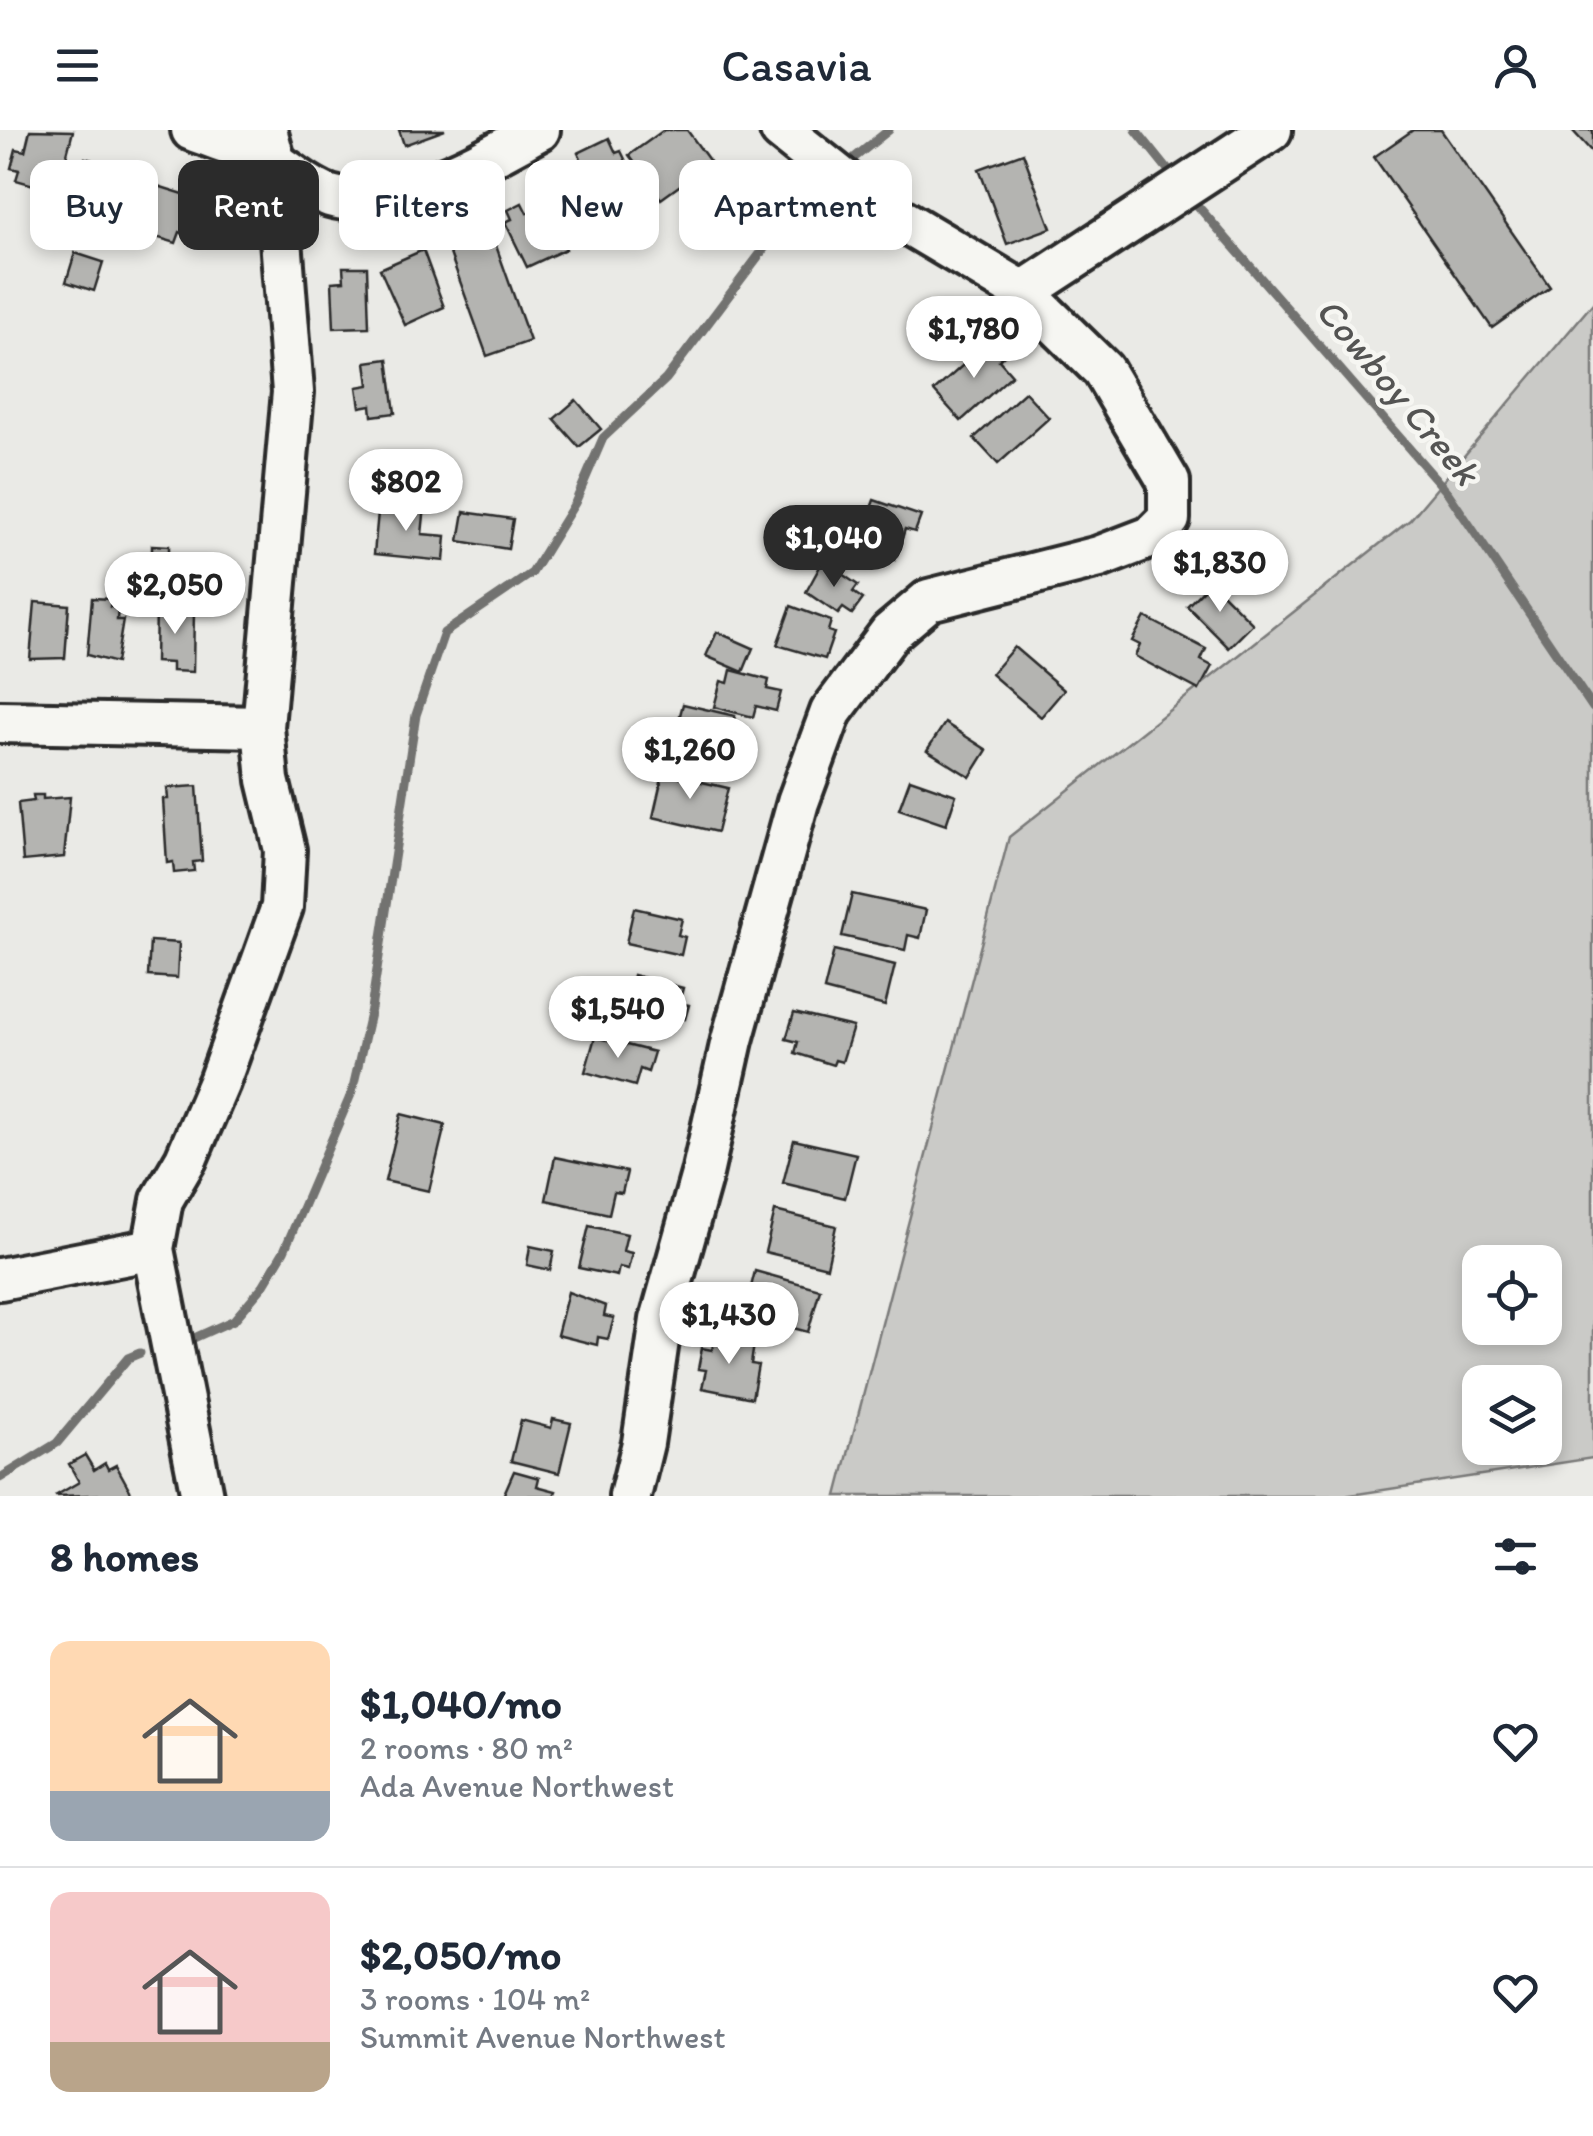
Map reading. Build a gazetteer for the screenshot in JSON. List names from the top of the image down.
{
  "water": ["Cowboy Creek"],
  "page": {
    "header": "Casavia",
    "chip": [
      "Buy",
      "Rent",
      "Filters",
      "New",
      "Apartment"
    ],
    "price": [
      "$1,780",
      "$802",
      "$1,040",
      "$1,830",
      "$2,050",
      "$1,260",
      "$1,540",
      "$1,430"
    ],
    "heading": "8 homes",
    "list": [
      {
        "name": "$1,040/mo",
        "note": "2 rooms · 80 m² · Ada Avenue Northwest"
      },
      {
        "name": "$2,050/mo",
        "note": "3 rooms · 104 m² · Summit Avenue Northwest"
      }
    ]
  }
}
